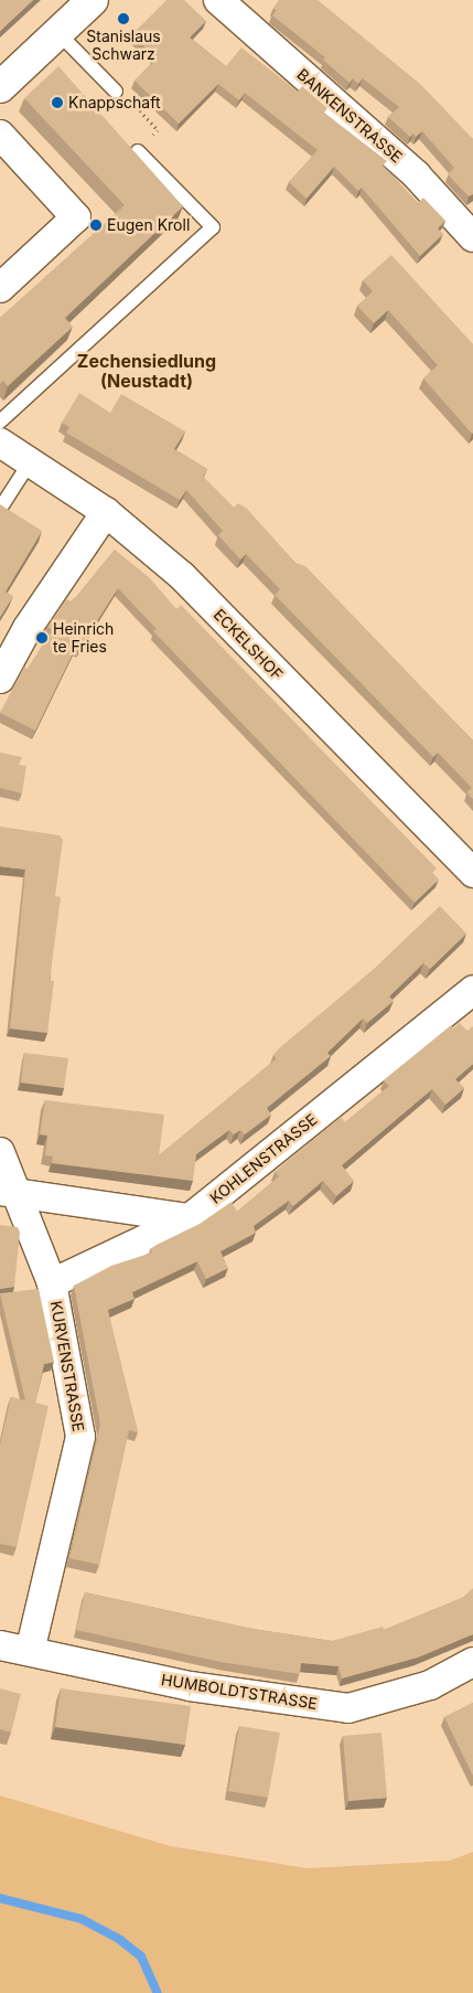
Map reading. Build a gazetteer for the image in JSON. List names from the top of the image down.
{
  "streets": {
    "street": [
      "BANKENSTRASSE",
      "ECKELSHOF",
      "KOHLENSTRASSE",
      "KURVENSTRASSE",
      "HUMBOLDTSTRASSE"
    ]
  },
  "crossings": [
    ["KOHLENSTRASSE", "KURVENSTRASSE"],
    ["KURVENSTRASSE", "HUMBOLDTSTRASSE"]
  ],
  "districts": ["Zechensiedlung (Neustadt)"],
  "places": [
    "Stanislaus Schwarz",
    "Knappschaft",
    "Eugen Kroll",
    "Heinrich te Fries"
  ]
}
